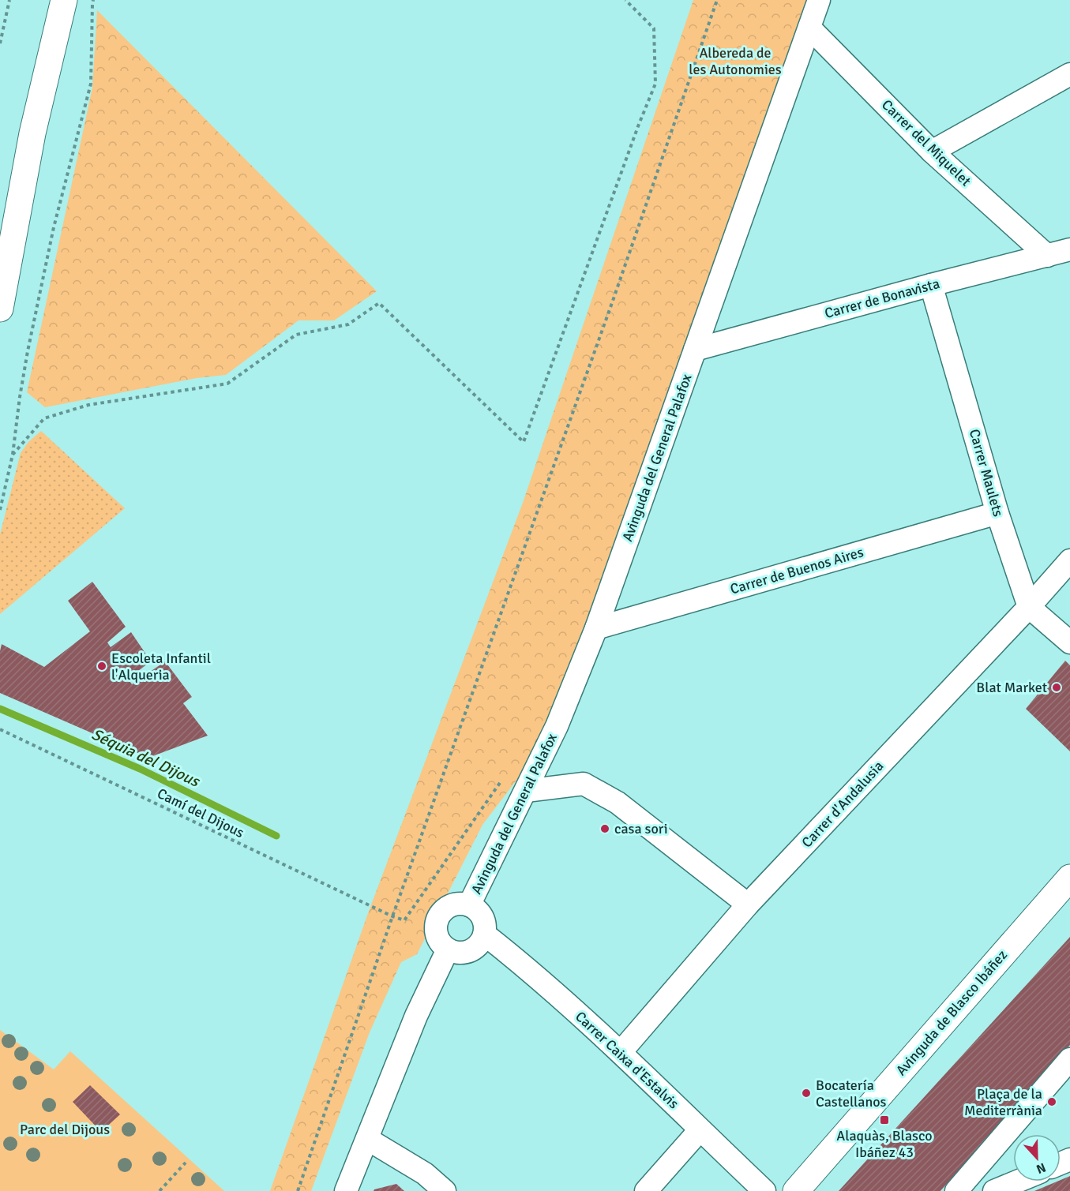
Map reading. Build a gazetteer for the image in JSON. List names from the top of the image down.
{
  "streets": {
    "street": [
      "Carrer del Miquelet",
      "Carrer de Bonavista",
      "Avinguda del General Palafox",
      "Carrer Maulets",
      "Carrer de Buenos Aires",
      "Carrer d'Andalusia",
      "Avinguda de Blasco Ibáñez",
      "Carrer Caixa d'Estalvis"
    ],
    "path": ["Camí del Dijous"]
  },
  "crossings": [
    ["Carrer del Miquelet", "Carrer de Bonavista"],
    ["Carrer del Miquelet", "Avinguda del General Palafox"],
    ["Carrer de Bonavista", "Avinguda del General Palafox"],
    ["Carrer de Bonavista", "Carrer Maulets"],
    ["Avinguda del General Palafox", "Carrer de Buenos Aires"],
    ["Avinguda del General Palafox", "Carrer Caixa d'Estalvis"],
    ["Carrer Maulets", "Carrer de Buenos Aires"],
    ["Carrer Maulets", "Carrer d'Andalusia"],
    ["Carrer d'Andalusia", "Carrer Caixa d'Estalvis"]
  ],
  "water": ["Séquia del Dijous"],
  "parks": ["Albereda de les Autonomies", "Parc del Dijous"],
  "places": {
    "other": [
      "Escoleta Infantil l'Alqueria",
      "Blat Market",
      "casa sori",
      "Bocatería Castellanos",
      "Plaça de la Mediterrània"
    ],
    "transit": ["Alaquàs, Blasco Ibáñez 43"]
  },
  "north": "bottom"
}
